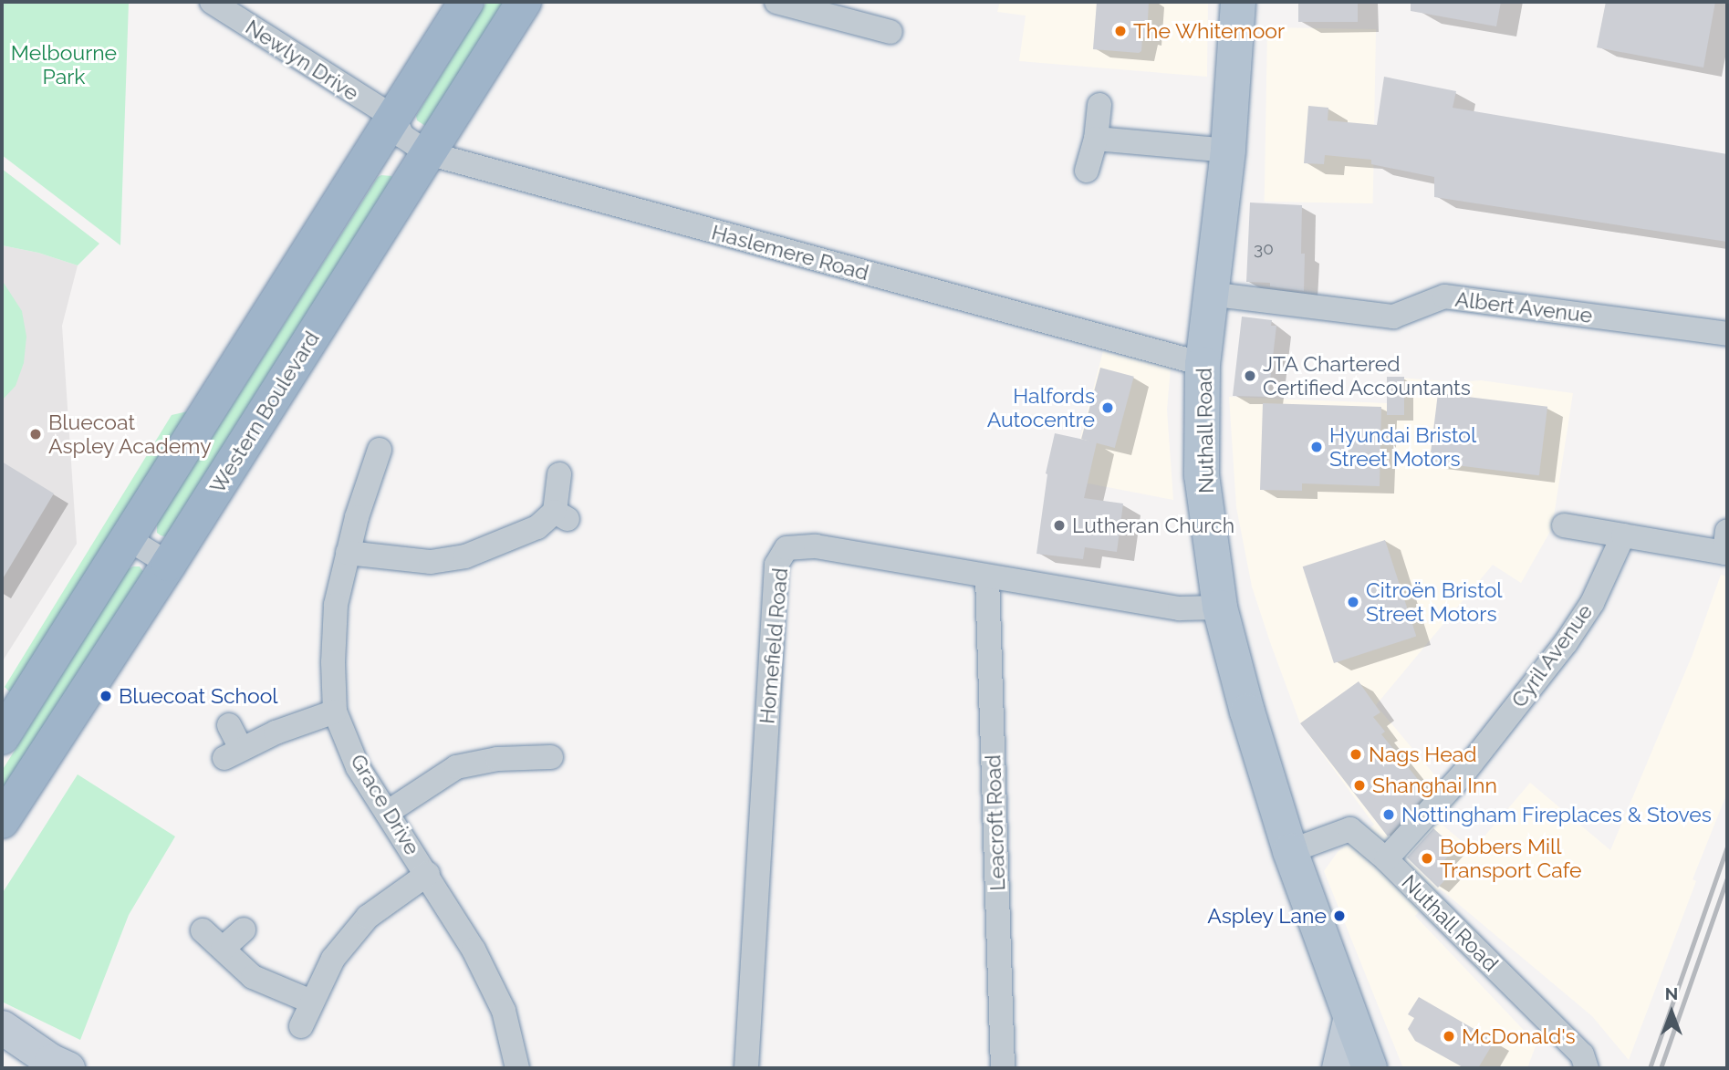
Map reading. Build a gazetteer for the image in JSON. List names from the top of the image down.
{
  "streets": {
    "highway": ["Western Boulevard"],
    "main road": ["Nuthall Road"],
    "street": [
      "Newlyn Drive",
      "Haslemere Road",
      "Albert Avenue",
      "Homefield Road",
      "Cyril Avenue",
      "Grace Drive",
      "Leacroft Road"
    ]
  },
  "crossings": [
    ["Newlyn Drive", "Haslemere Road"],
    ["Haslemere Road", "Western Boulevard"],
    ["Haslemere Road", "Nuthall Road"],
    ["Albert Avenue", "Nuthall Road"],
    ["Nuthall Road", "Homefield Road"],
    ["Nuthall Road", "Cyril Avenue"],
    ["Homefield Road", "Leacroft Road"]
  ],
  "parks": ["Melbourne Park"],
  "places": [
    "The Whitemoor",
    "JTA Chartered Certified Accountants",
    "Halfords Autocentre",
    "Bluecoat Aspley Academy",
    "Hyundai Bristol Street Motors",
    "Lutheran Church",
    "Citroën Bristol Street Motors",
    "Bluecoat School",
    "Nags Head",
    "Shanghai Inn",
    "Nottingham Fireplaces & Stoves",
    "Bobbers Mill Transport Cafe",
    "Aspley Lane",
    "McDonald's"
  ],
  "house_numbers": ["30"],
  "north": "top"
}
